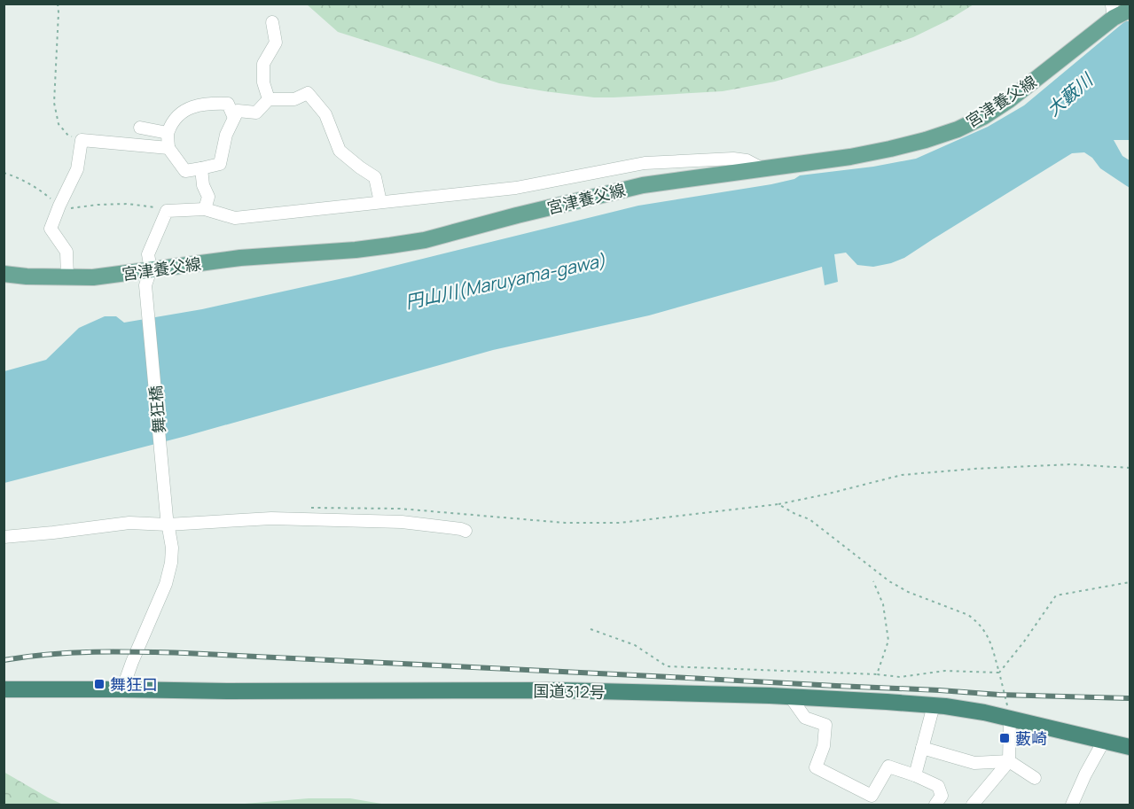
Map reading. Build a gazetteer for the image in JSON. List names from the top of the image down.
{
  "streets": {
    "highway": ["国道312号"],
    "main road": ["宮津養父線"],
    "street": ["舞狂橋"]
  },
  "crossings": [
    ["宮津養父線", "舞狂橋"],
    ["舞狂橋", "国道312号"]
  ],
  "water": ["大藪川", "円山川(Maruyama-gawa)"],
  "places": {
    "transit": ["舞狂口", "藪崎"]
  }
}
